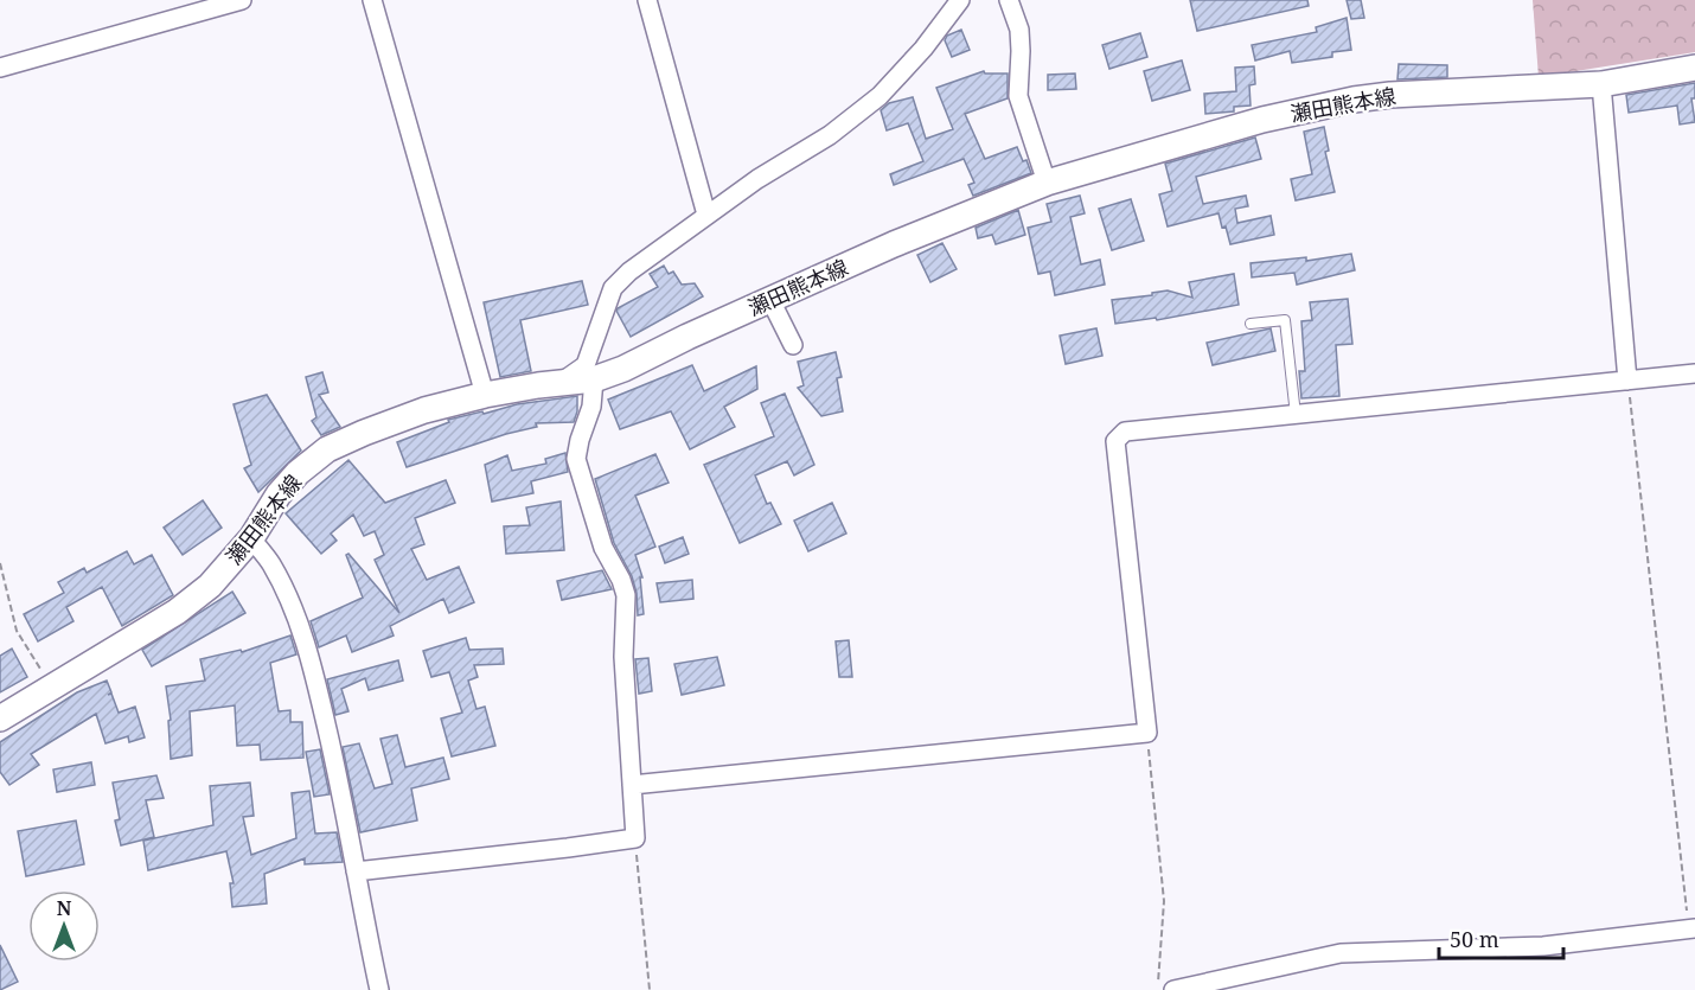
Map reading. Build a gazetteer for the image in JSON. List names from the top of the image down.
{
  "streets": {
    "main road": ["瀬田熊本線"]
  },
  "scale_bar": "50 m",
  "north": "top"
}
